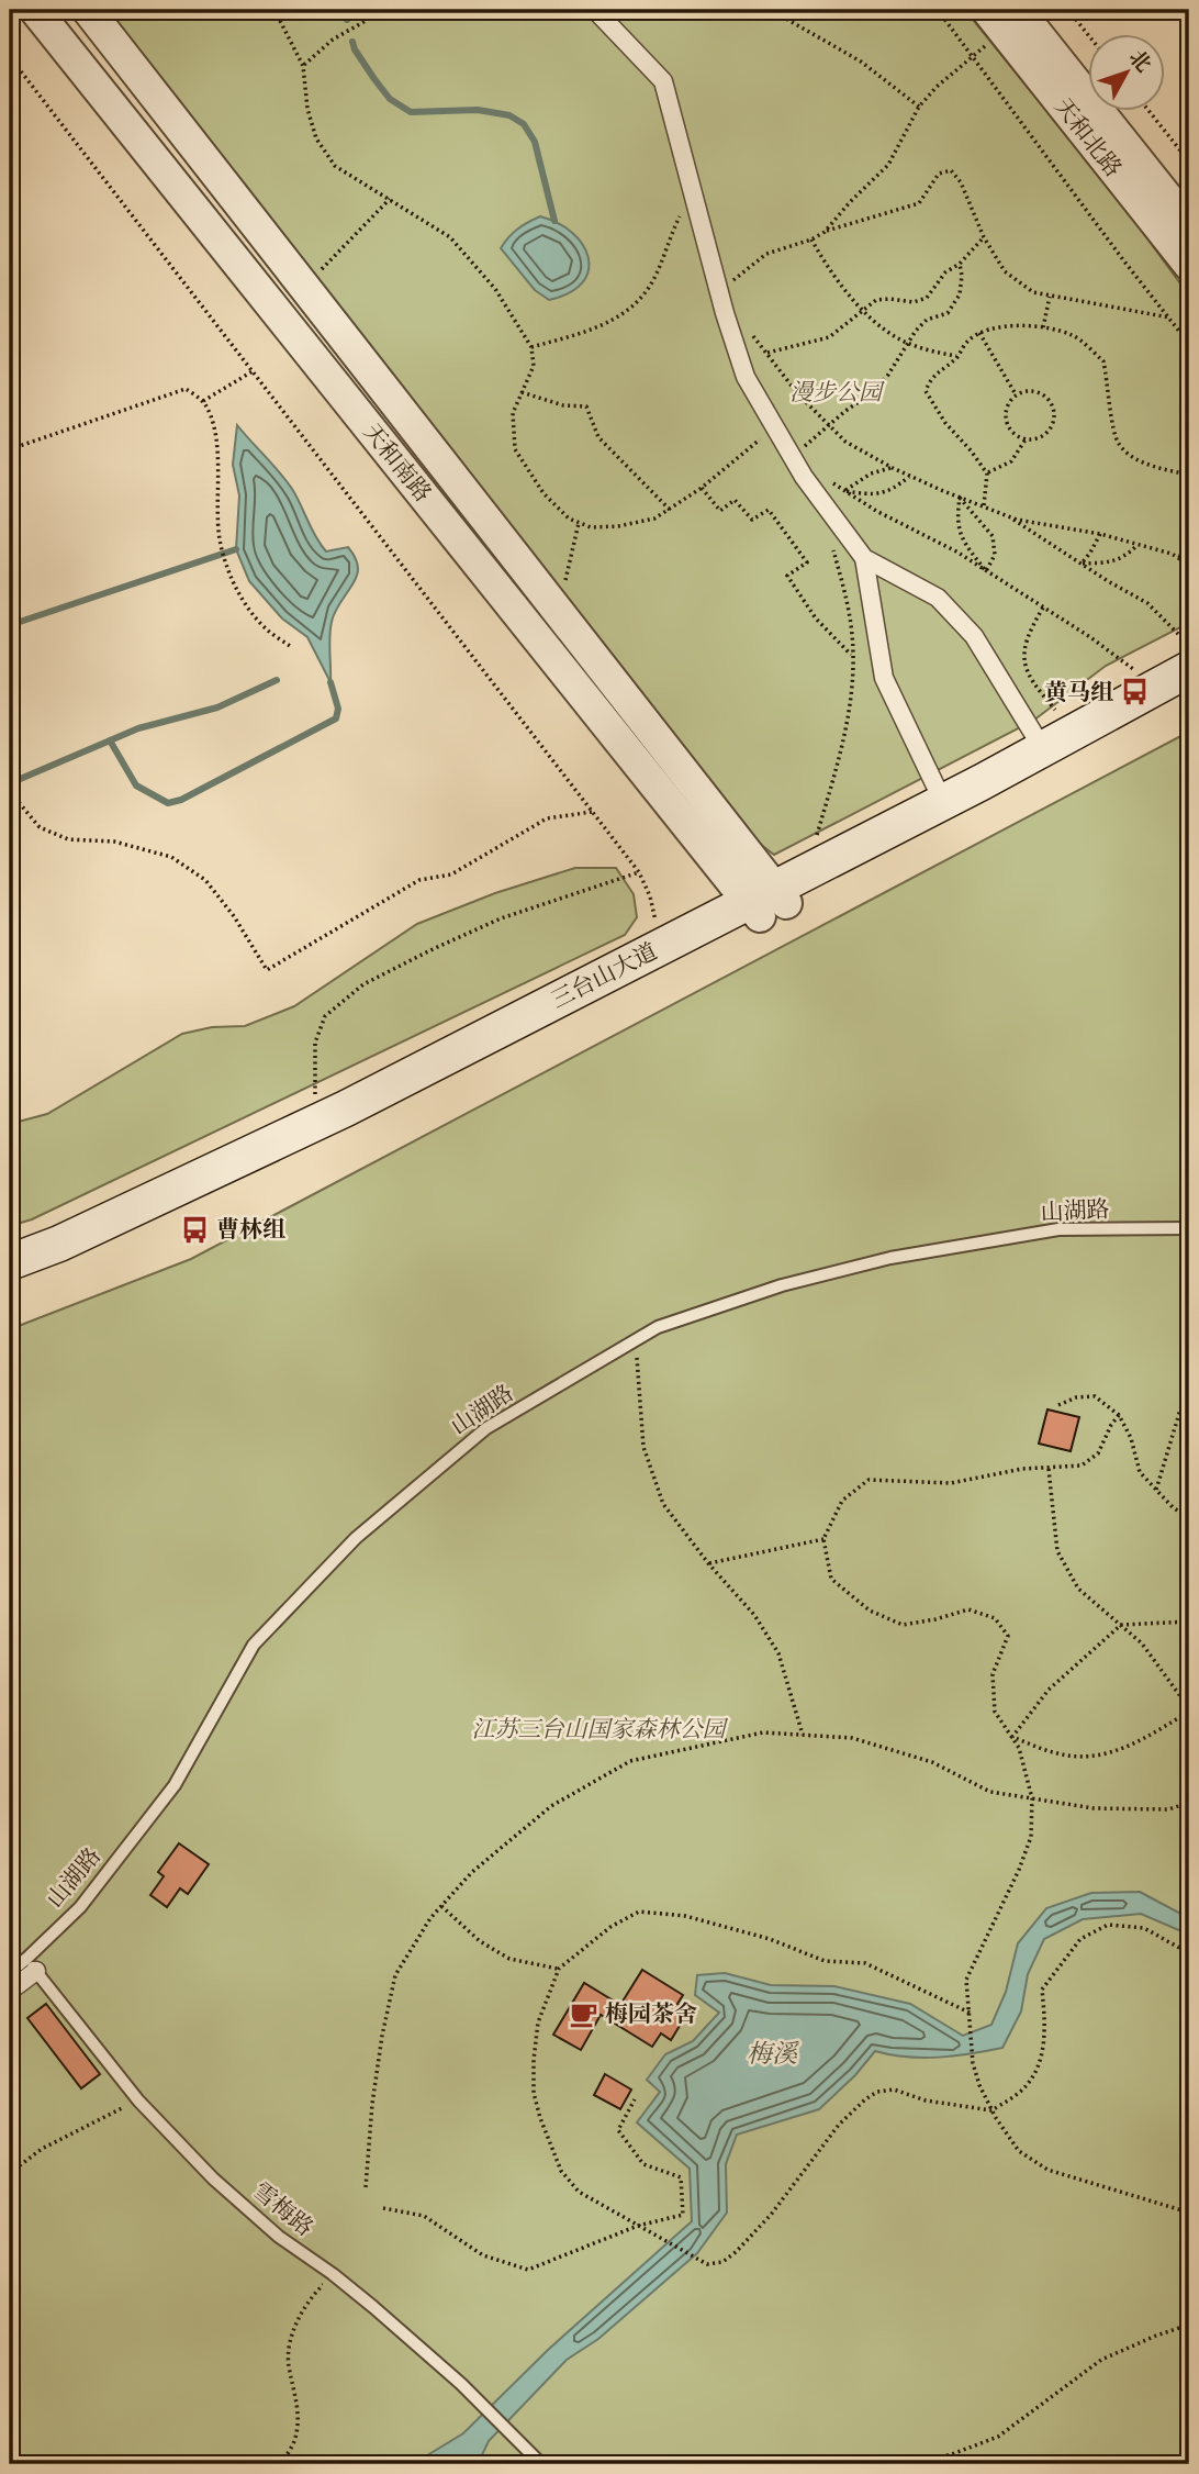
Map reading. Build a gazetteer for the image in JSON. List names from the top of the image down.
{
  "streets": {
    "main road": ["三台山大道"],
    "street": ["天和北路", "天和南路"],
    "lane": ["山湖路", "雪梅路"]
  },
  "crossings": [
    ["天和南路", "三台山大道"],
    ["山湖路", "雪梅路"]
  ],
  "water": ["梅溪"],
  "parks": ["漫步公园", "江苏三台山国家森林公园"],
  "places": {
    "bus stop": ["黄马组", "曹林组"],
    "cafe": ["梅园茶舍"]
  },
  "north": "top right"
}
